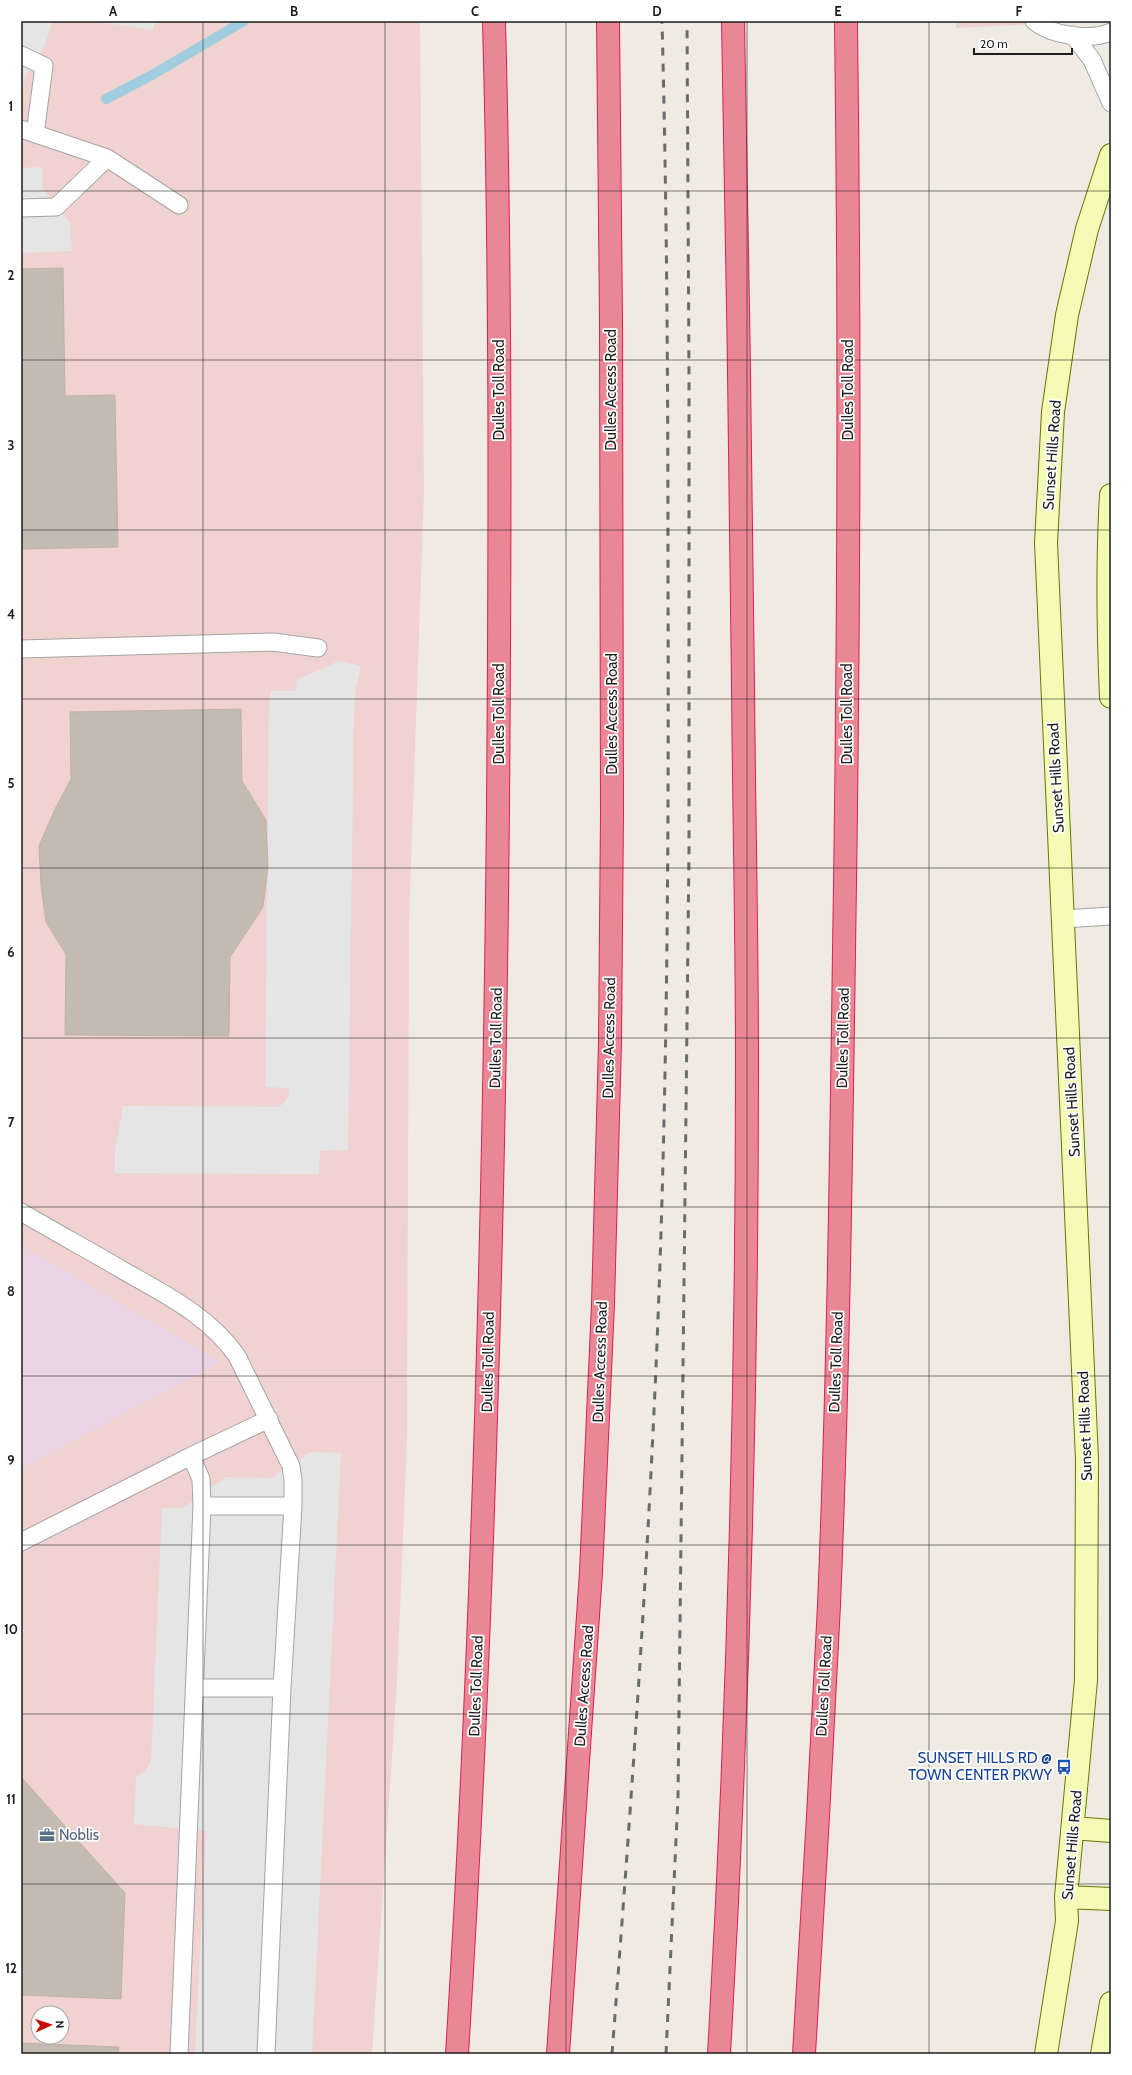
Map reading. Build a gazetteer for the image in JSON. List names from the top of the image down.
{
  "streets": {
    "highway": ["Dulles Toll Road", "Dulles Access Road"],
    "main road": ["Sunset Hills Road"]
  },
  "places": {
    "bus stop": ["SUNSET HILLS RD @ TOWN CENTER PKWY"],
    "office": ["Noblis"]
  },
  "scale_bar": "20 m",
  "north": "right",
  "grid": {
    "columns": [
      "A",
      "B",
      "C",
      "D",
      "E",
      "F"
    ],
    "rows": [
      "1",
      "2",
      "3",
      "4",
      "5",
      "6",
      "7",
      "8",
      "9",
      "10",
      "11",
      "12"
    ]
  }
}
